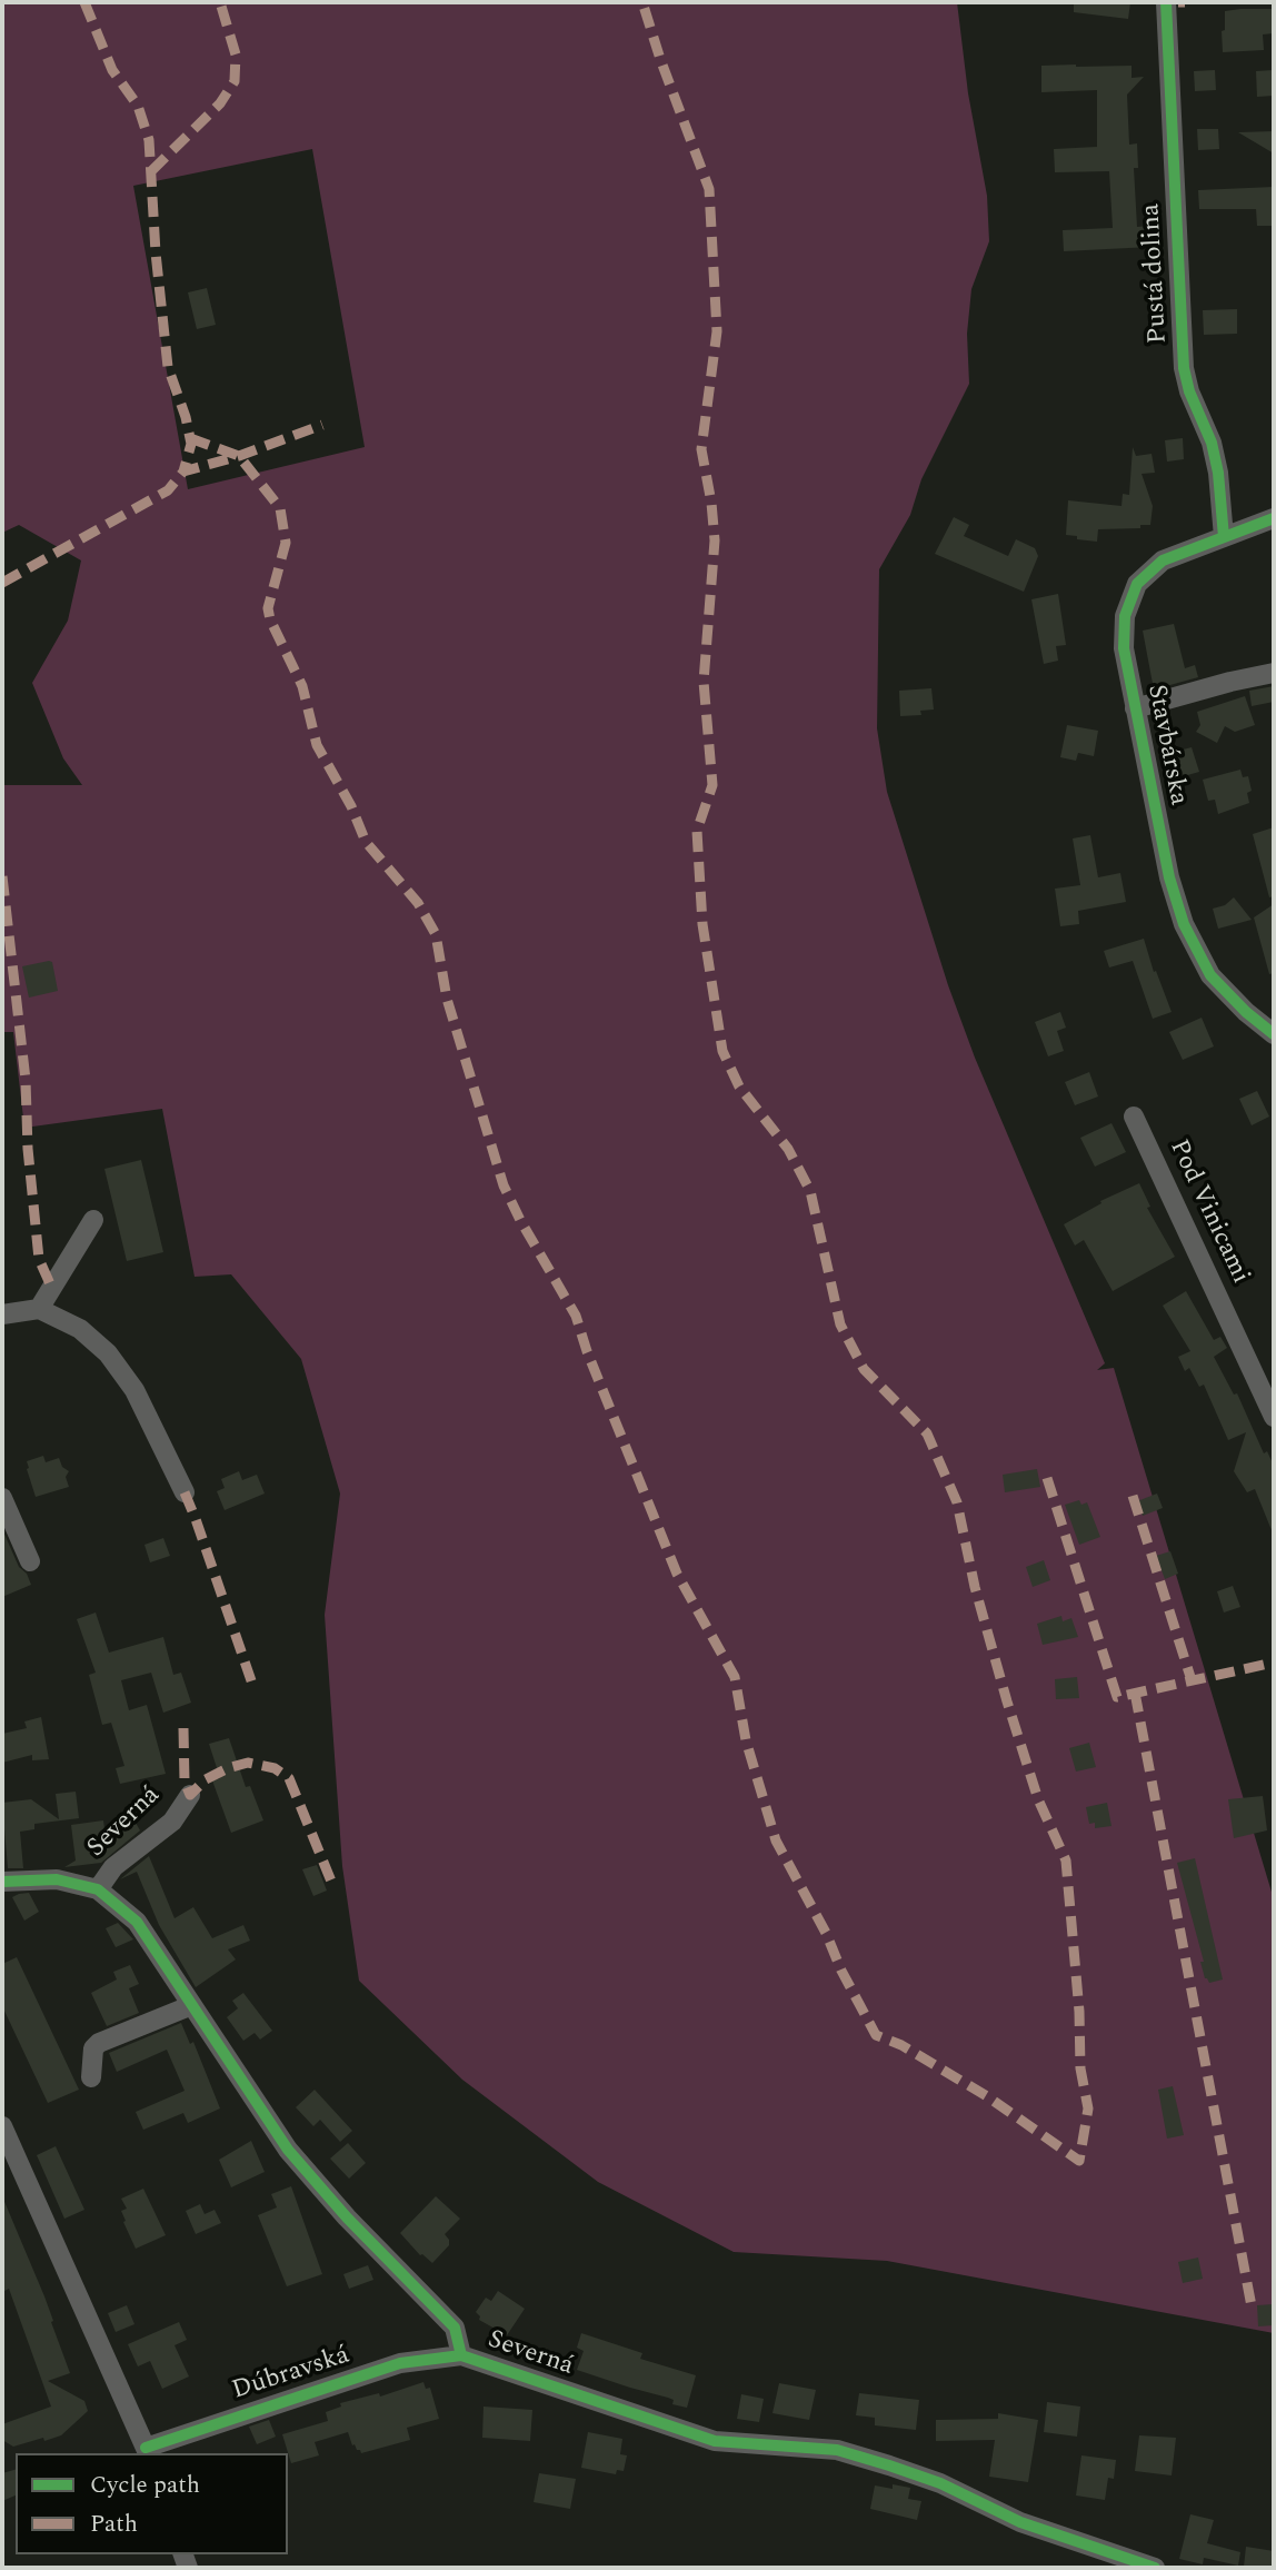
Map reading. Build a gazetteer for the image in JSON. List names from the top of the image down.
{
  "streets": {
    "street": [
      "Pustá dolina",
      "Stavbárska",
      "Pod Vinicami",
      "Severná",
      "Dúbravská"
    ]
  },
  "crossings": [
    ["Pustá dolina", "Stavbárska"],
    ["Severná", "Dúbravská"]
  ],
  "legend": ["Cycle path", "Path"]
}
